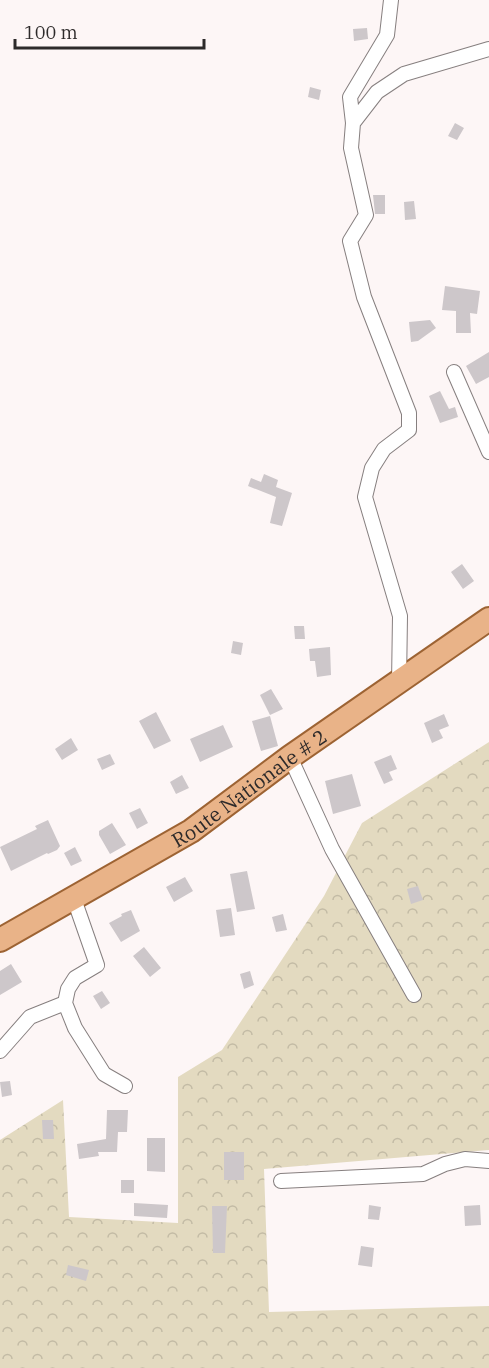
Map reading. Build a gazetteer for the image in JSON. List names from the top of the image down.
{
  "streets": {
    "main road": ["Route Nationale # 2"]
  },
  "scale_bar": "100 m"
}
